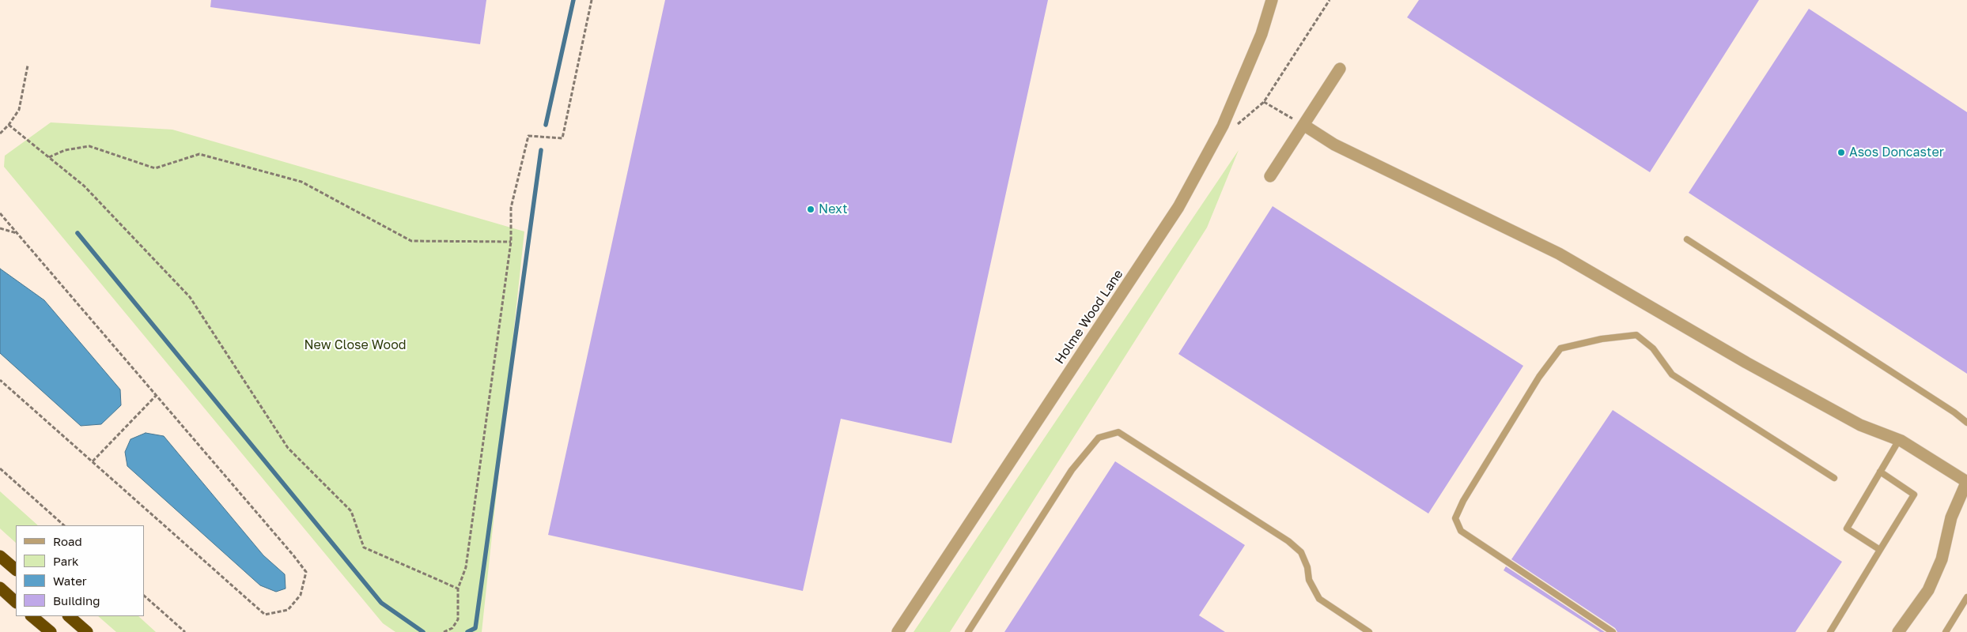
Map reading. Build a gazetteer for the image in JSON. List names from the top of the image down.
{
  "streets": {
    "street": ["Holme Wood Lane"]
  },
  "parks": ["New Close Wood"],
  "places": ["Asos Doncaster", "Next"],
  "legend": [
    "Road",
    "Park",
    "Water",
    "Building"
  ]
}
